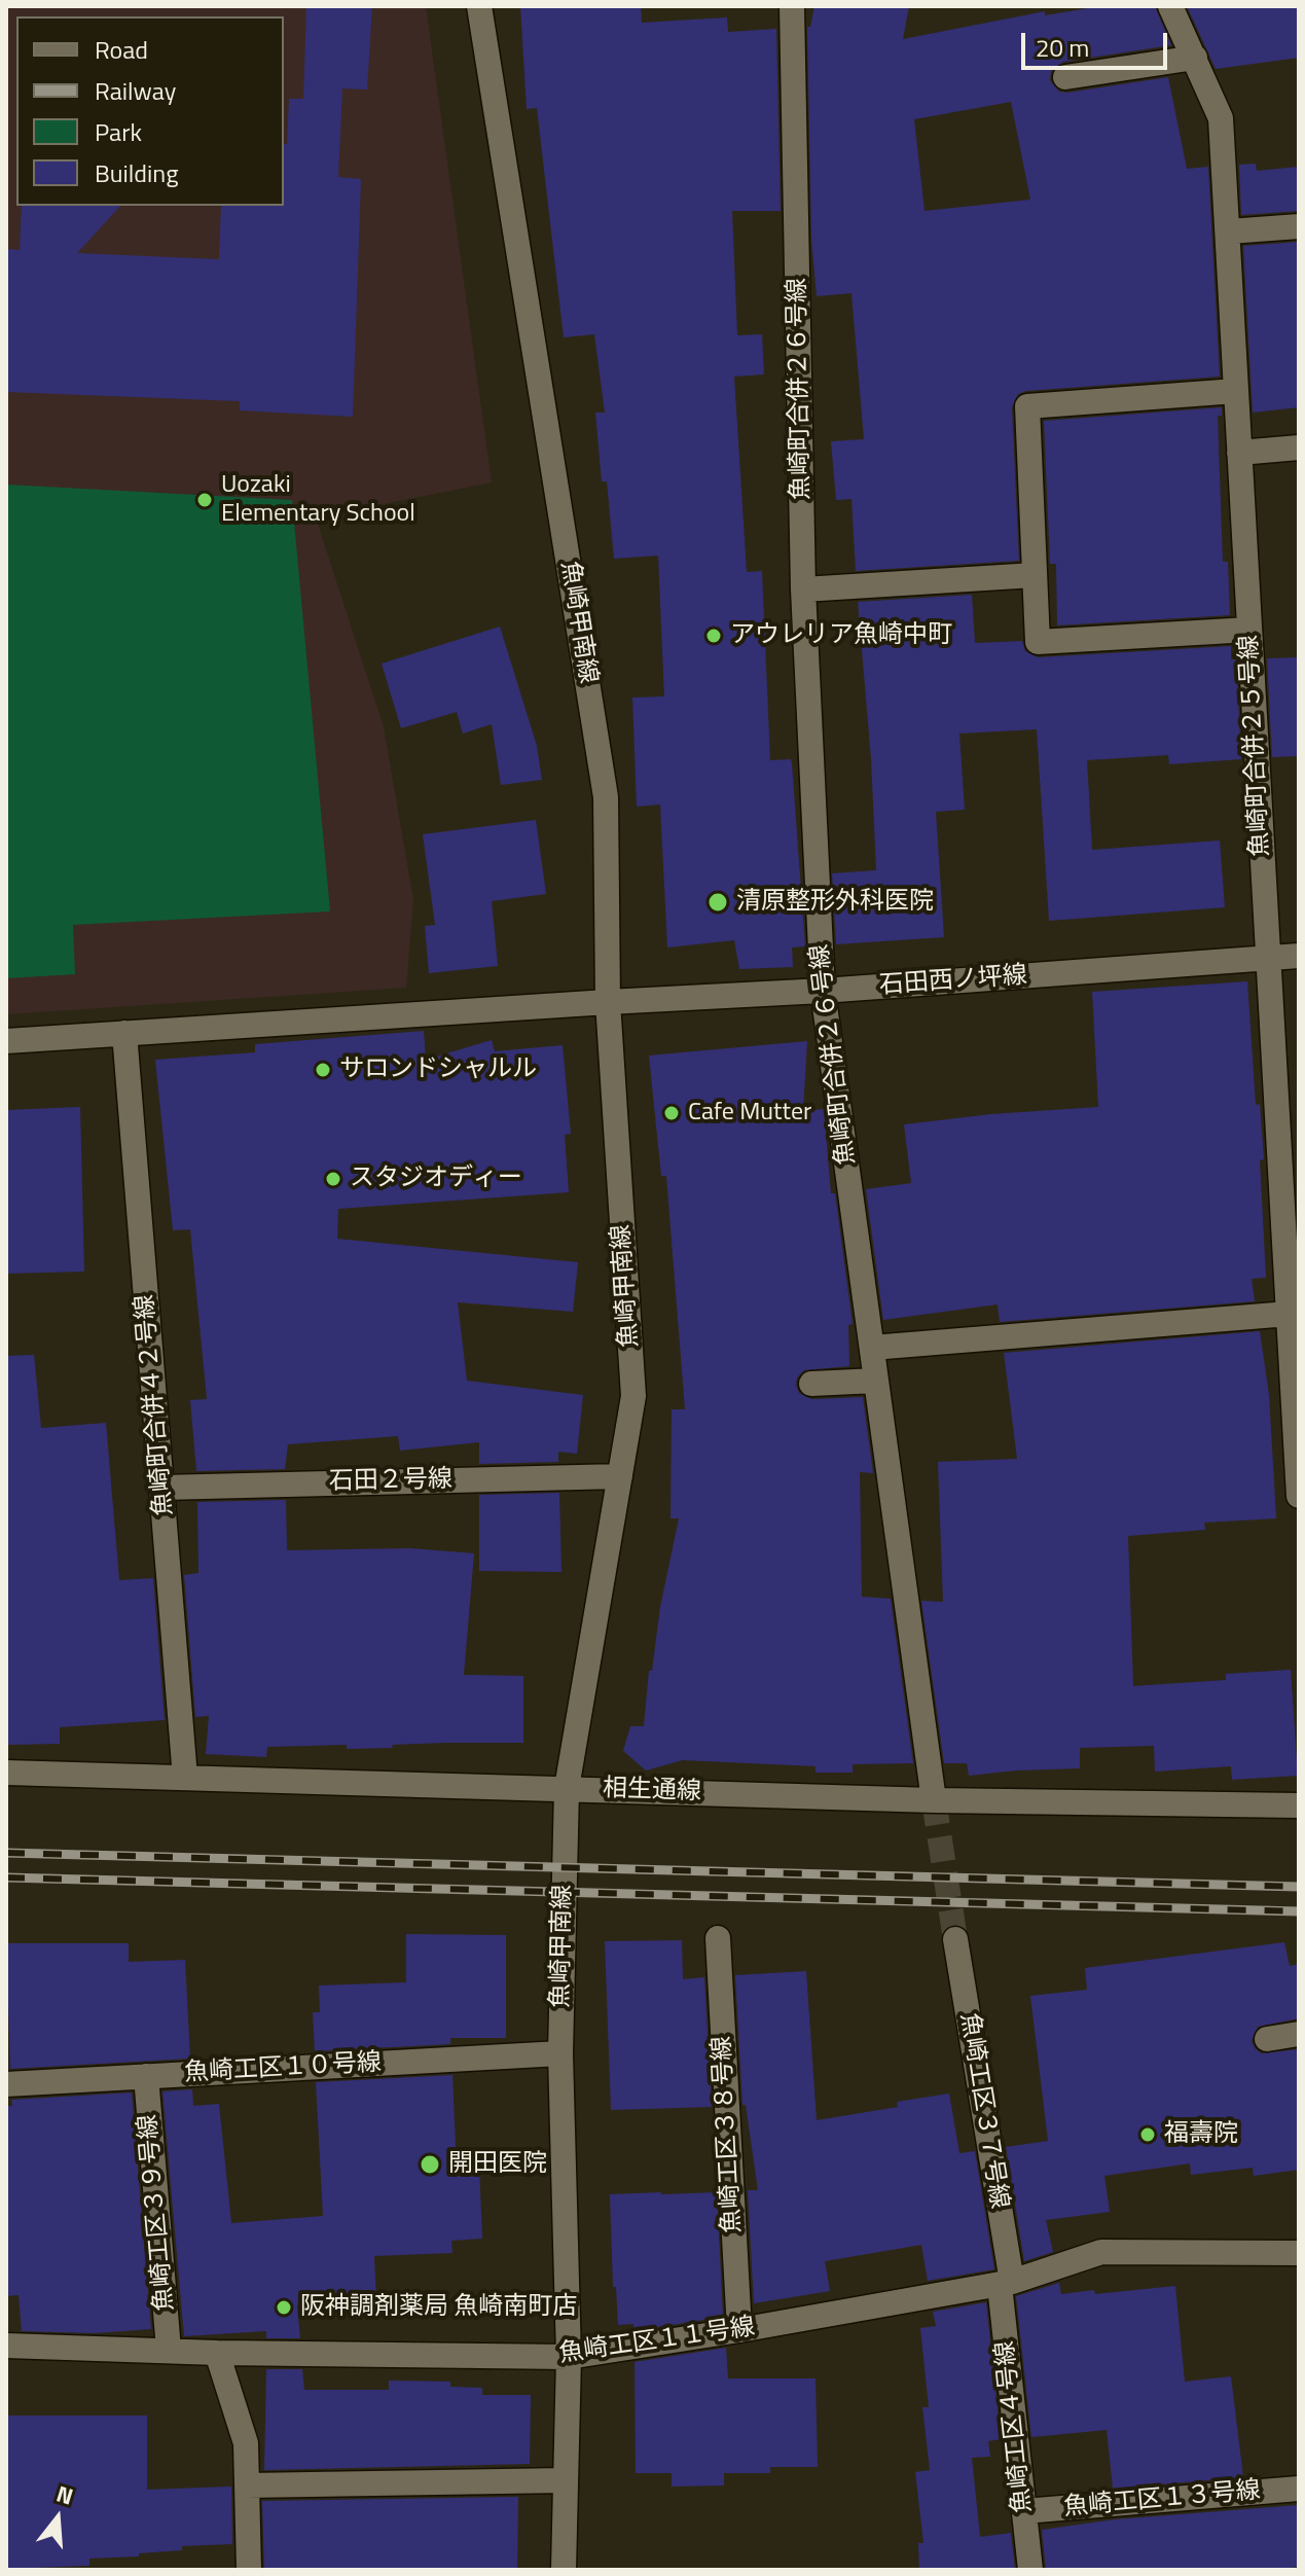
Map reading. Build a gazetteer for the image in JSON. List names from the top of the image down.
{
  "streets": {
    "street": [
      "魚崎町合併２６号線",
      "魚崎甲南線",
      "魚崎町合併２５号線",
      "石田西ノ坪線",
      "魚崎町合併４２号線",
      "石田２号線",
      "相生通線",
      "魚崎工区１０号線",
      "魚崎工区３７号線",
      "魚崎工区３８号線",
      "魚崎工区３９号線",
      "魚崎工区１１号線",
      "魚崎工区４号線",
      "魚崎工区１３号線"
    ]
  },
  "crossings": [
    ["魚崎町合併２６号線", "石田西ノ坪線"],
    ["魚崎町合併２６号線", "相生通線"],
    ["魚崎甲南線", "石田西ノ坪線"],
    ["魚崎甲南線", "石田２号線"],
    ["魚崎甲南線", "相生通線"],
    ["魚崎甲南線", "魚崎工区１０号線"],
    ["魚崎甲南線", "魚崎工区１１号線"],
    ["魚崎町合併２５号線", "石田西ノ坪線"],
    ["石田西ノ坪線", "魚崎町合併４２号線"],
    ["魚崎町合併４２号線", "石田２号線"],
    ["魚崎町合併４２号線", "相生通線"],
    ["魚崎工区１０号線", "魚崎工区３９号線"],
    ["魚崎工区３７号線", "魚崎工区１１号線"],
    ["魚崎工区３７号線", "魚崎工区４号線"],
    ["魚崎工区３８号線", "魚崎工区１１号線"],
    ["魚崎工区３９号線", "魚崎工区１１号線"],
    ["魚崎工区１１号線", "魚崎工区４号線"],
    ["魚崎工区４号線", "魚崎工区１３号線"]
  ],
  "places": [
    "Uozaki Elementary School",
    "アウレリア魚崎中町",
    "清原整形外科医院",
    "サロンドシャルル",
    "Cafe Mutter",
    "スタジオディー",
    "福壽院",
    "開田医院",
    "阪神調剤薬局 魚崎南町店"
  ],
  "legend": [
    "Road",
    "Railway",
    "Park",
    "Building"
  ],
  "scale_bar": "20 m",
  "north": "top"
}
